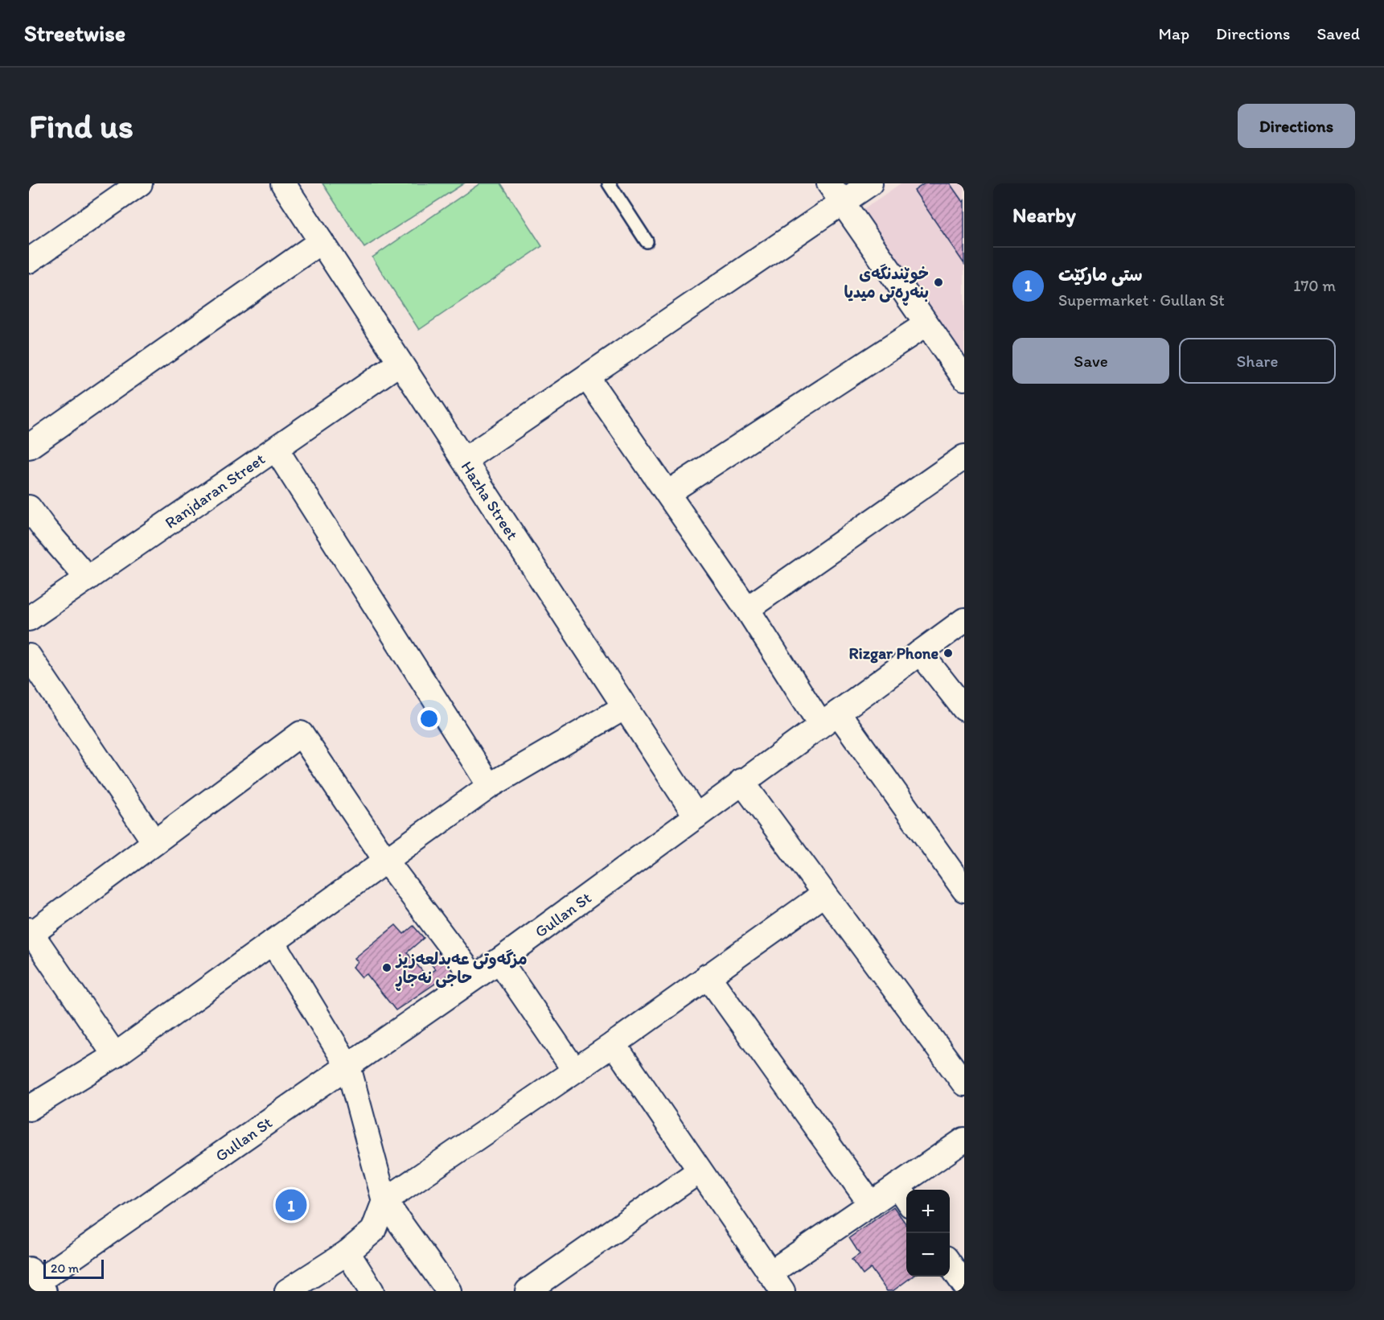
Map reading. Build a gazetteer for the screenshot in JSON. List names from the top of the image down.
{
  "streets": {
    "street": ["Ranjdaran Street", "Hazha Street", "Gullan St"]
  },
  "crossings": [
    ["Ranjdaran Street", "Hazha Street"],
    ["Hazha Street", "Gullan St"]
  ],
  "places": ["خوێندنگەی بنەڕەتی میدیا", "Rizgar Phone", "مزگەوتی عەبدلعەزیز حاجی نەجاڕ"],
  "scale_bar": "20 m",
  "page": {
    "header": "Streetwise",
    "nav": ["Map", "Directions", "Saved"],
    "buttons": [
      "Directions",
      ["Save", "Share"]
    ],
    "title": "Find us",
    "heading": "Nearby",
    "list": [
      {
        "mark": "1",
        "name": "ستی مارکێت",
        "note": "Supermarket · Gullan St",
        "value": "170 m"
      }
    ],
    "pins": "1",
    "map_buttons": ["+", "−"],
    "scale": "20 m"
  }
}
